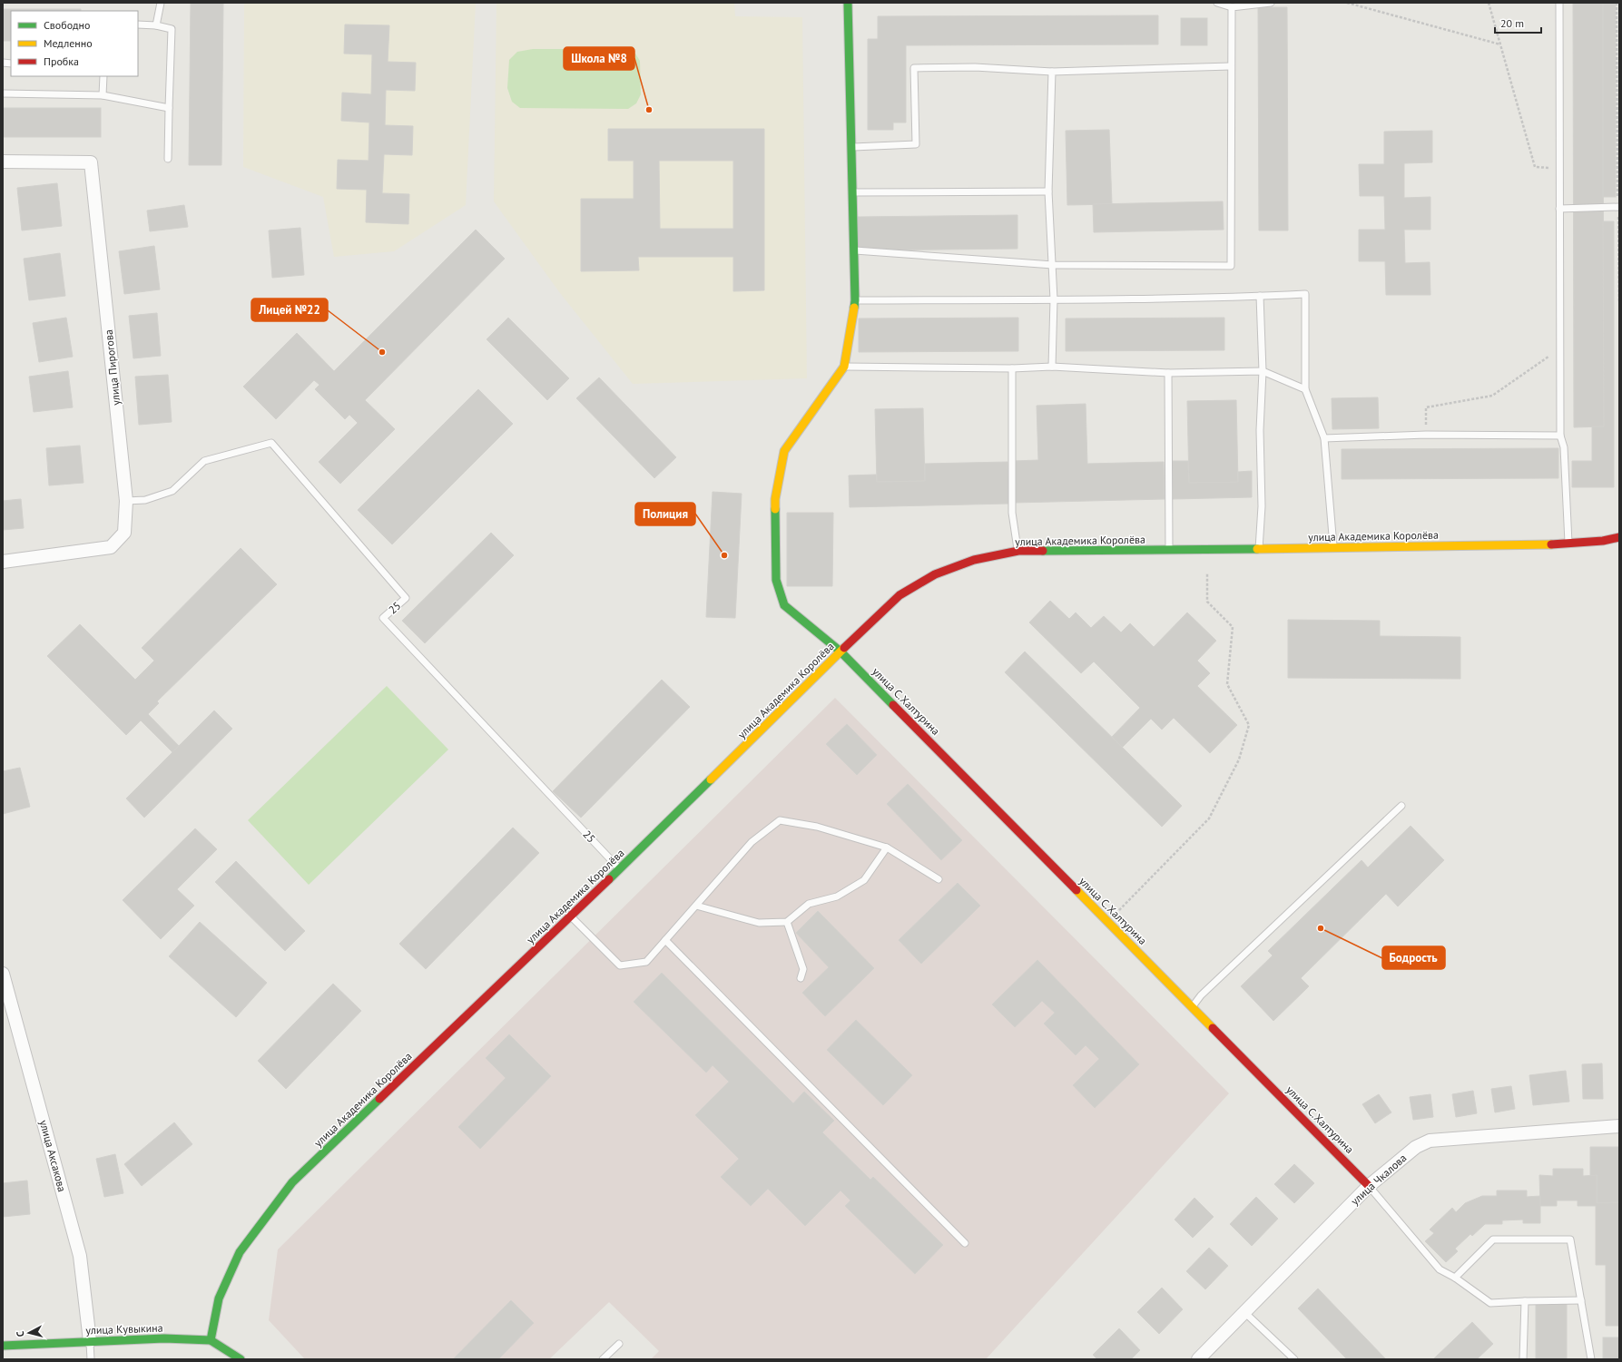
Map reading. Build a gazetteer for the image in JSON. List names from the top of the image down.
{
  "streets": {
    "street": [
      "улица Пирогова",
      "улица Академика Королёва",
      "улица С.Халтурина",
      "улица Аксакова",
      "улица Чкалова",
      "улица Кувыкина"
    ],
    "lane": ["25"]
  },
  "crossings": [
    ["улица Пирогова", "25"],
    ["улица Академика Королёва", "25"],
    ["улица Академика Королёва", "улица С.Халтурина"],
    ["улица Академика Королёва", "улица Кувыкина"],
    ["улица С.Халтурина", "улица Чкалова"],
    ["улица Аксакова", "улица Кувыкина"]
  ],
  "places": [
    "Школа №8",
    "Лицей №22",
    "Полиция",
    "Бодрость"
  ],
  "legend": ["Свободно", "Медленно", "Пробка"],
  "scale_bar": "20 m",
  "north": "left"
}
